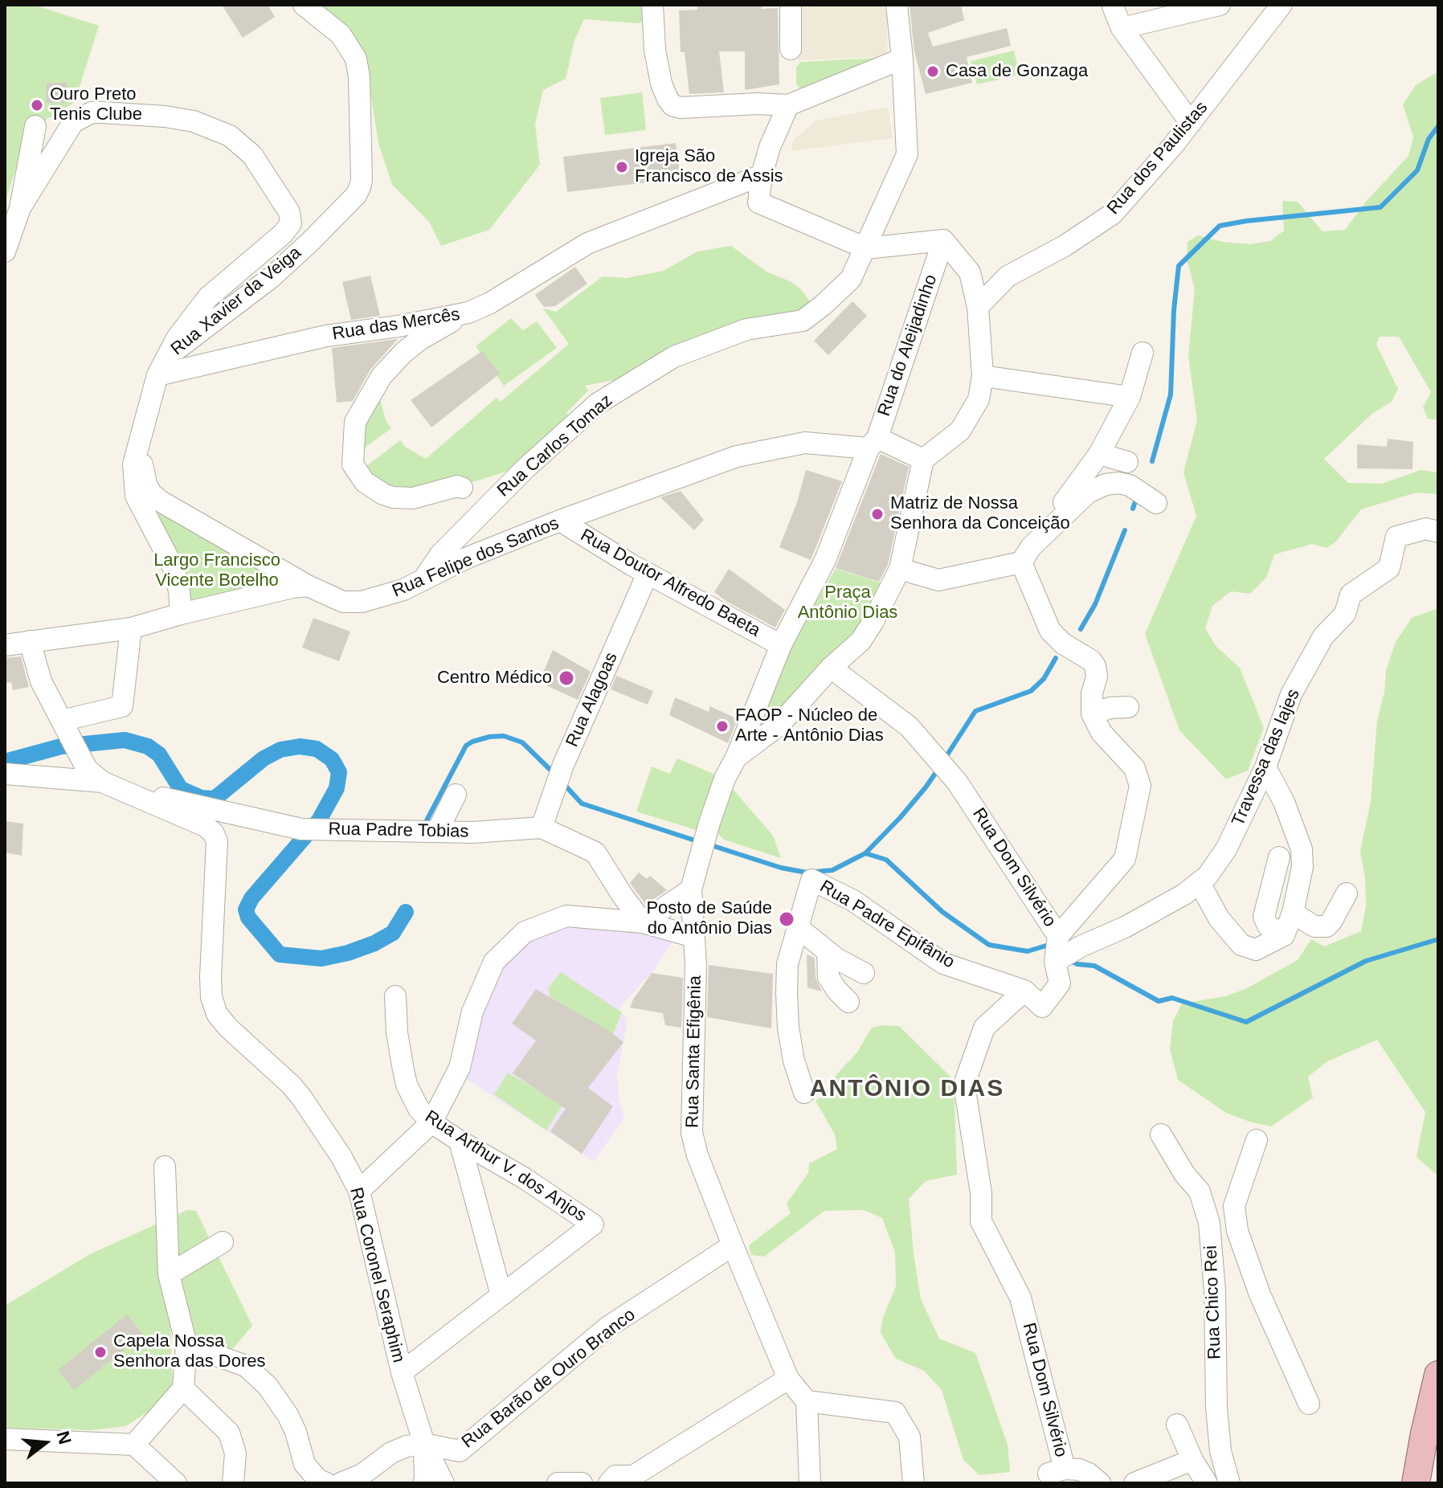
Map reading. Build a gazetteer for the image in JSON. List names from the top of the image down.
{
  "streets": {
    "street": [
      "Rua dos Paulistas",
      "Rua Xavier da Veiga",
      "Rua das Mercês",
      "Rua do Aleijadinho",
      "Rua Carlos Tomaz",
      "Rua Felipe dos Santos",
      "Rua Doutor Alfredo Baeta",
      "Rua Alagoas",
      "Travessa das lajes",
      "Rua Padre Tobias",
      "Rua Dom Silvério",
      "Rua Padre Epifânio",
      "Rua Santa Efigênia",
      "Rua Arthur V. dos Anjos",
      "Rua Coronel Seraphim",
      "Rua Chico Rei",
      "Rua Barão de Ouro Branco"
    ]
  },
  "crossings": [
    ["Rua Xavier da Veiga", "Rua das Mercês"],
    ["Rua do Aleijadinho", "Rua Felipe dos Santos"],
    ["Rua do Aleijadinho", "Rua Doutor Alfredo Baeta"],
    ["Rua Carlos Tomaz", "Rua Felipe dos Santos"],
    ["Rua Felipe dos Santos", "Rua Doutor Alfredo Baeta"],
    ["Rua Doutor Alfredo Baeta", "Rua Alagoas"],
    ["Rua Alagoas", "Rua Padre Tobias"],
    ["Travessa das lajes", "Rua Dom Silvério"],
    ["Rua Padre Tobias", "Rua Coronel Seraphim"],
    ["Rua Dom Silvério", "Rua Padre Epifânio"],
    ["Rua Santa Efigênia", "Rua Barão de Ouro Branco"],
    ["Rua Coronel Seraphim", "Rua Barão de Ouro Branco"]
  ],
  "districts": ["ANTÔNIO DIAS"],
  "parks": ["Largo Francisco Vicente Botelho", "Praça Antônio Dias"],
  "places": [
    "Casa de Gonzaga",
    "Ouro Preto Tenis Clube",
    "Igreja São Francisco de Assis",
    "Matriz de Nossa Senhora da Conceição",
    "Centro Médico",
    "FAOP - Núcleo de Arte - Antônio Dias",
    "Posto de Saúde do Antônio Dias",
    "Capela Nossa Senhora das Dores"
  ],
  "north": "right"
}
